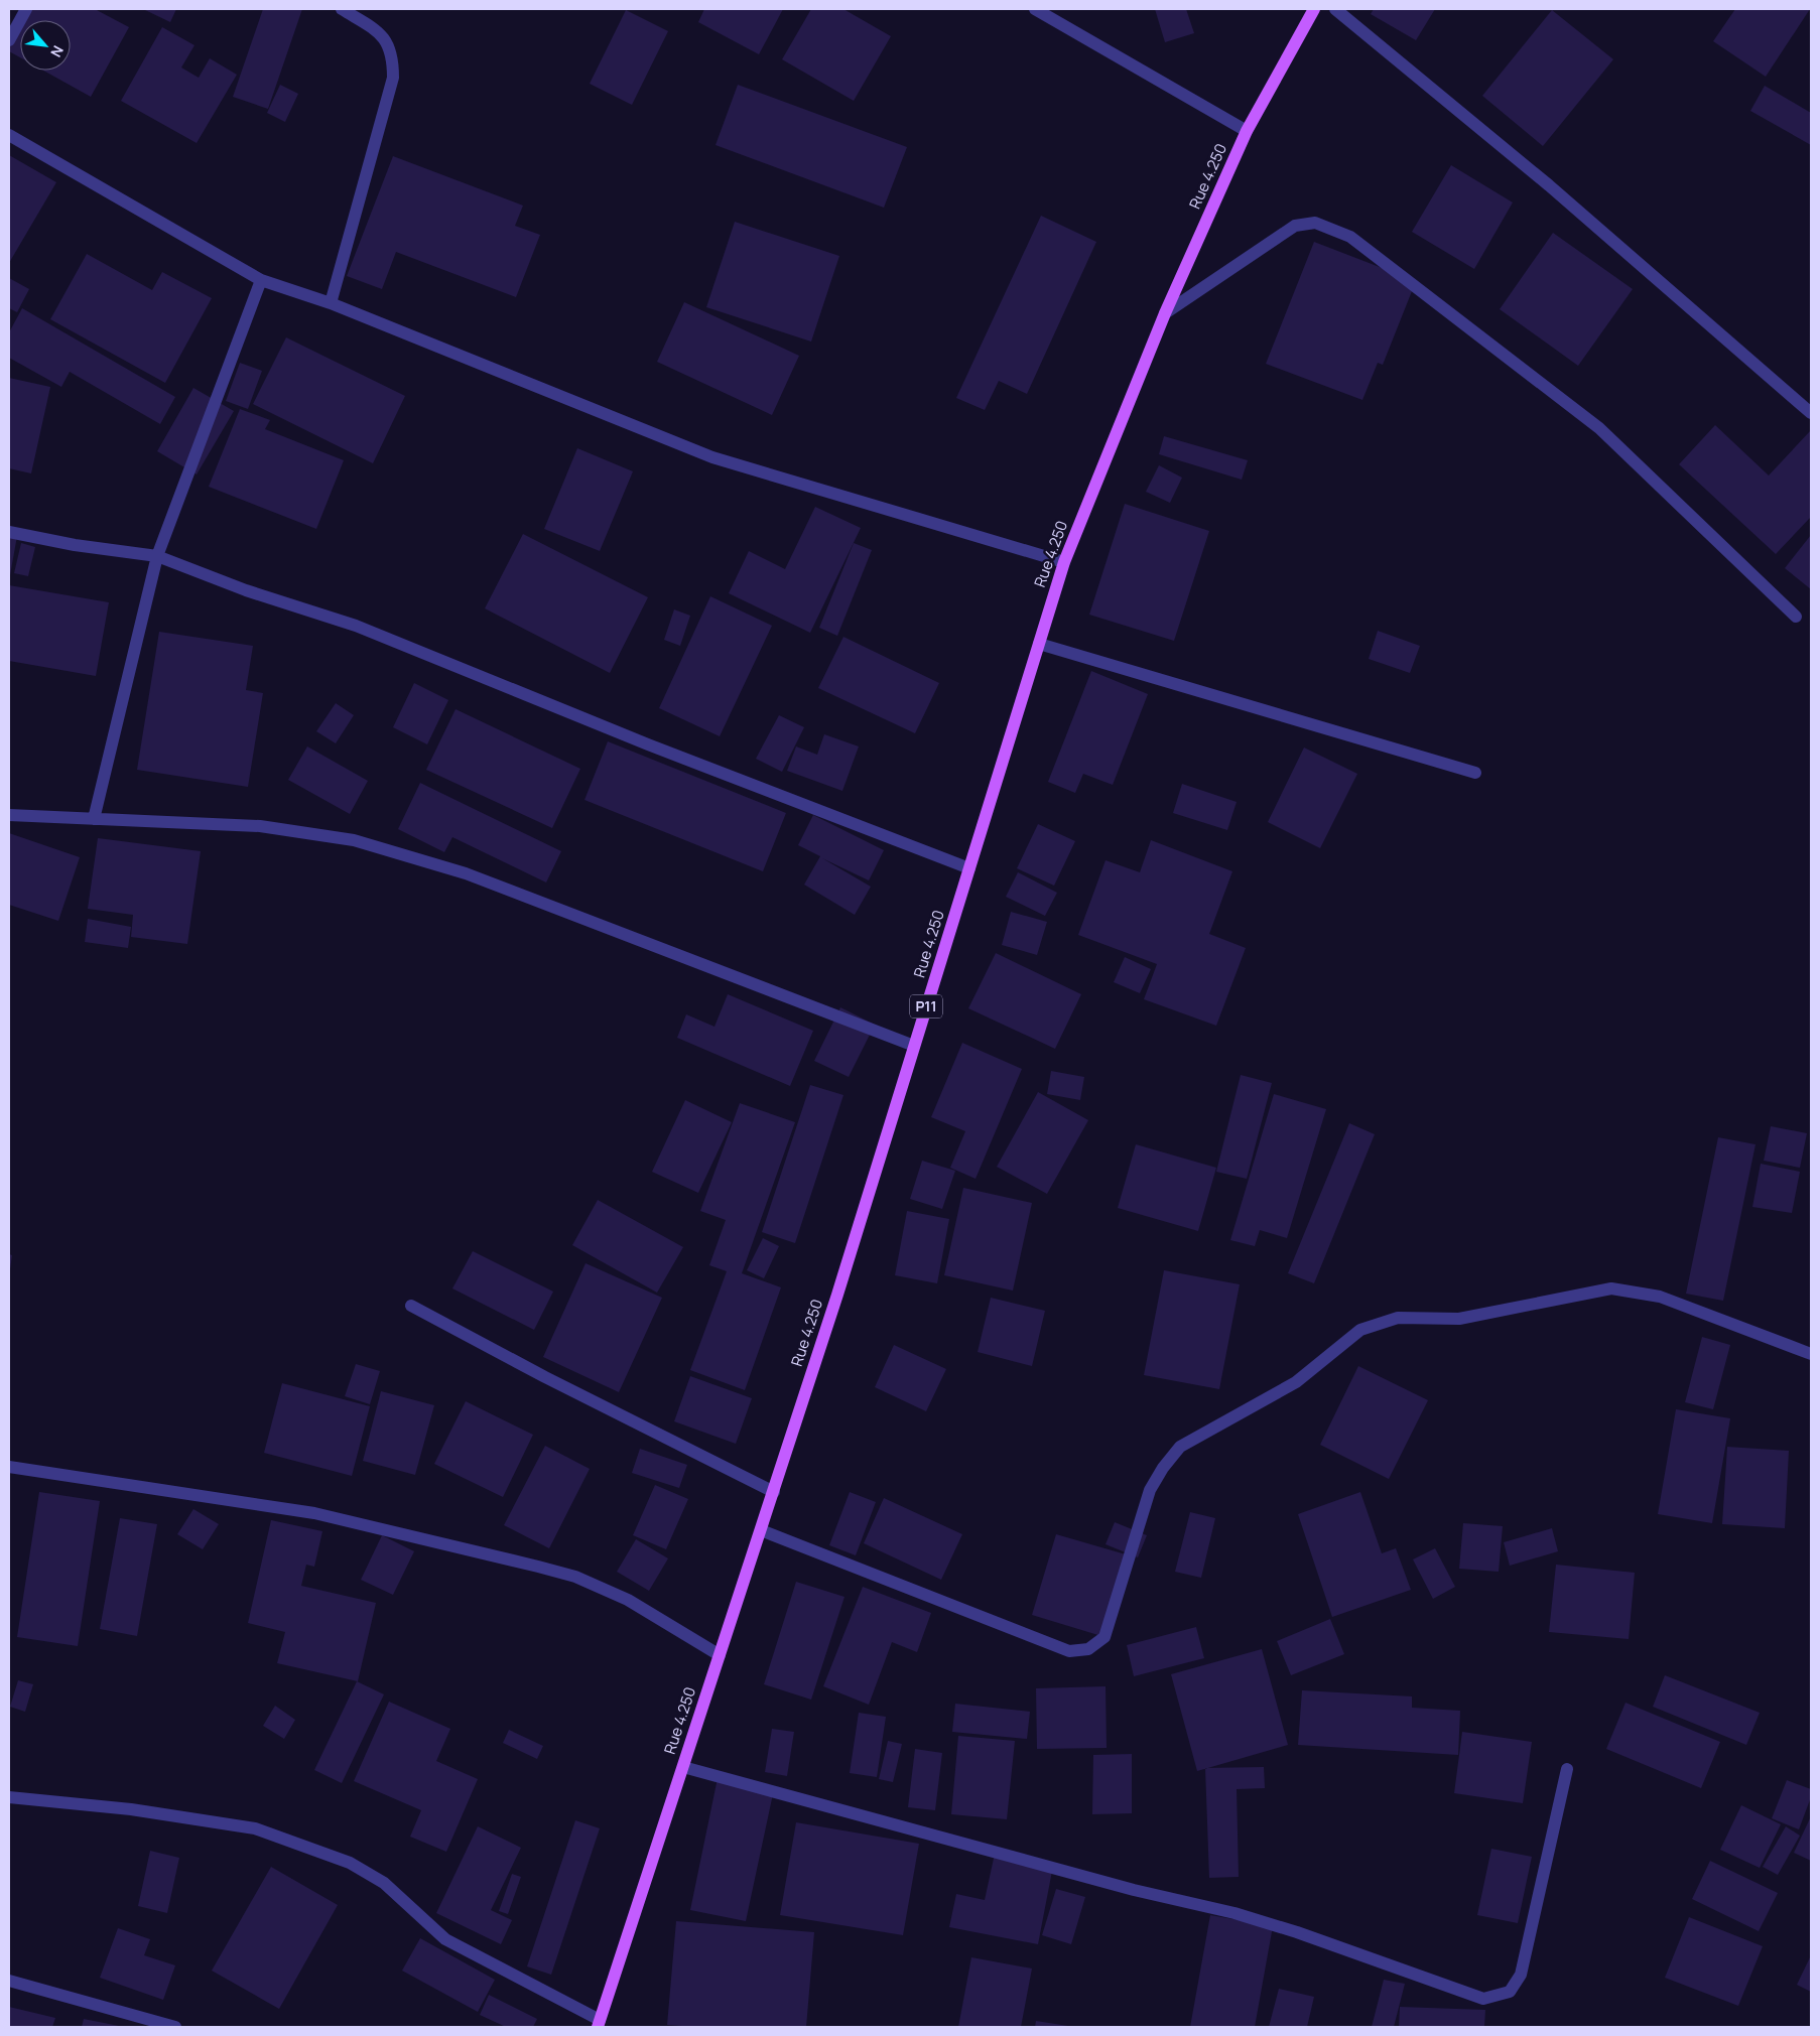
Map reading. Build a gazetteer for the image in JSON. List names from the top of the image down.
{
  "streets": {
    "main road": ["Rue 4.250", "P11"]
  },
  "north": "bottom right"
}
